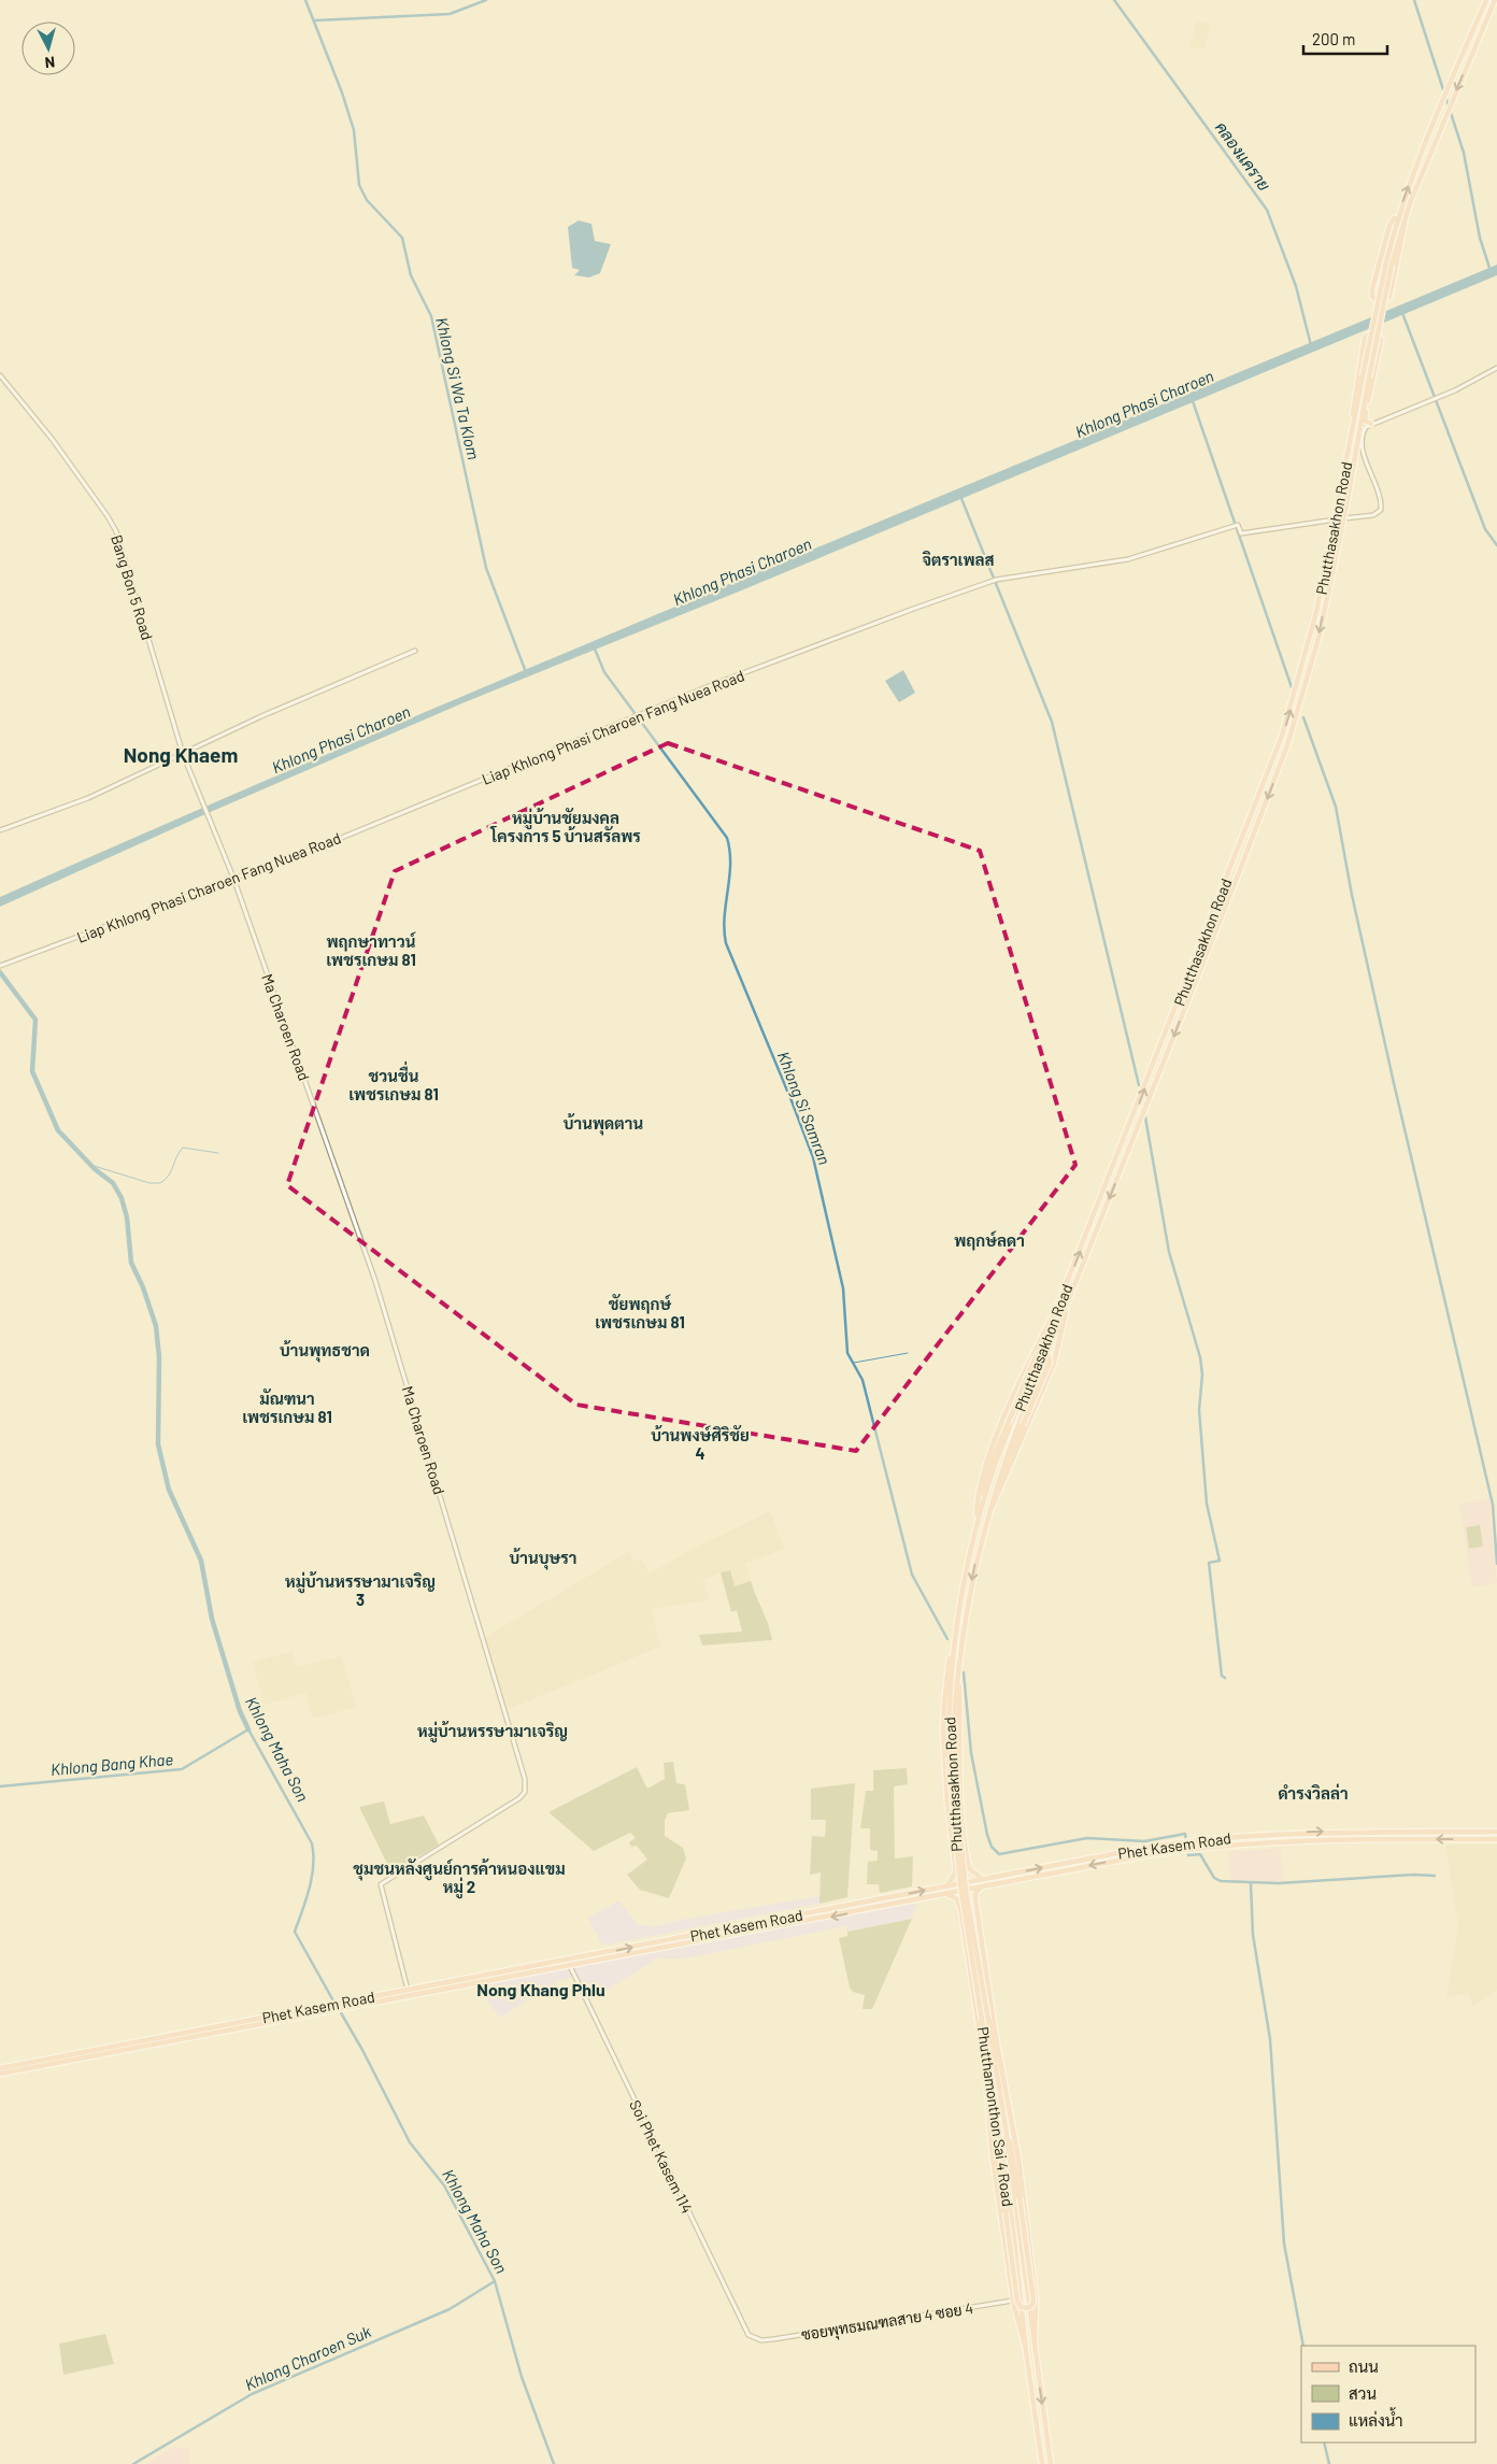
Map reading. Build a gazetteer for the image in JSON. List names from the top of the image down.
{
  "streets": {
    "main road": [
      "Phutthasakhon Road",
      "Bang Bon 5 Road",
      "Liap Khlong Phasi Charoen Fang Nuea Road",
      "Ma Charoen Road",
      "Phet Kasem Road",
      "Phutthamonthon Sai 4 Road",
      "Soi Phet Kasem 114",
      "ซอยพุทธมณฑลสาย 4 ซอย 4"
    ]
  },
  "crossings": [
    ["Phutthasakhon Road", "Liap Khlong Phasi Charoen Fang Nuea Road"],
    ["Phutthasakhon Road", "Phutthamonthon Sai 4 Road"],
    ["Bang Bon 5 Road", "Ma Charoen Road"],
    ["Liap Khlong Phasi Charoen Fang Nuea Road", "Ma Charoen Road"],
    ["Ma Charoen Road", "Phet Kasem Road"],
    ["Phet Kasem Road", "Phutthamonthon Sai 4 Road"],
    ["Phet Kasem Road", "Soi Phet Kasem 114"],
    ["Phutthamonthon Sai 4 Road", "ซอยพุทธมณฑลสาย 4 ซอย 4"],
    ["Soi Phet Kasem 114", "ซอยพุทธมณฑลสาย 4 ซอย 4"]
  ],
  "districts": [
    "จิตราเพลส",
    "Nong Khaem",
    "หมู่บ้านชัยมงคล โครงการ 5 บ้านสรัลพร",
    "พฤกษาทาวน์ เพชรเกษม 81",
    "ชวนชื่น เพชรเกษม 81",
    "บ้านพุดตาน",
    "พฤกษ์ลดา",
    "ชัยพฤกษ์ เพชรเกษม 81",
    "บ้านพุทธชาด",
    "มัณฑนา เพชรเกษม 81",
    "บ้านพงษ์ศิริชัย 4",
    "บ้านบุษรา",
    "หมู่บ้านหรรษามาเจริญ 3",
    "หมู่บ้านหรรษามาเจริญ",
    "ดำรงวิลล่า",
    "ชุมชนหลังศูนย์การค้าหนองแขม หมู่ 2",
    "Nong Khang Phlu"
  ],
  "water": [
    "คลองเเคราย",
    "Khlong Si Wa Ta Klom",
    "Khlong Phasi Charoen",
    "Khlong Si Samran",
    "Khlong Maha Son",
    "Khlong Bang Khae",
    "Khlong Charoen Suk"
  ],
  "legend": ["ถนน", "สวน", "แหล่งน้ำ"],
  "scale_bar": "200 m",
  "north": "bottom"
}
